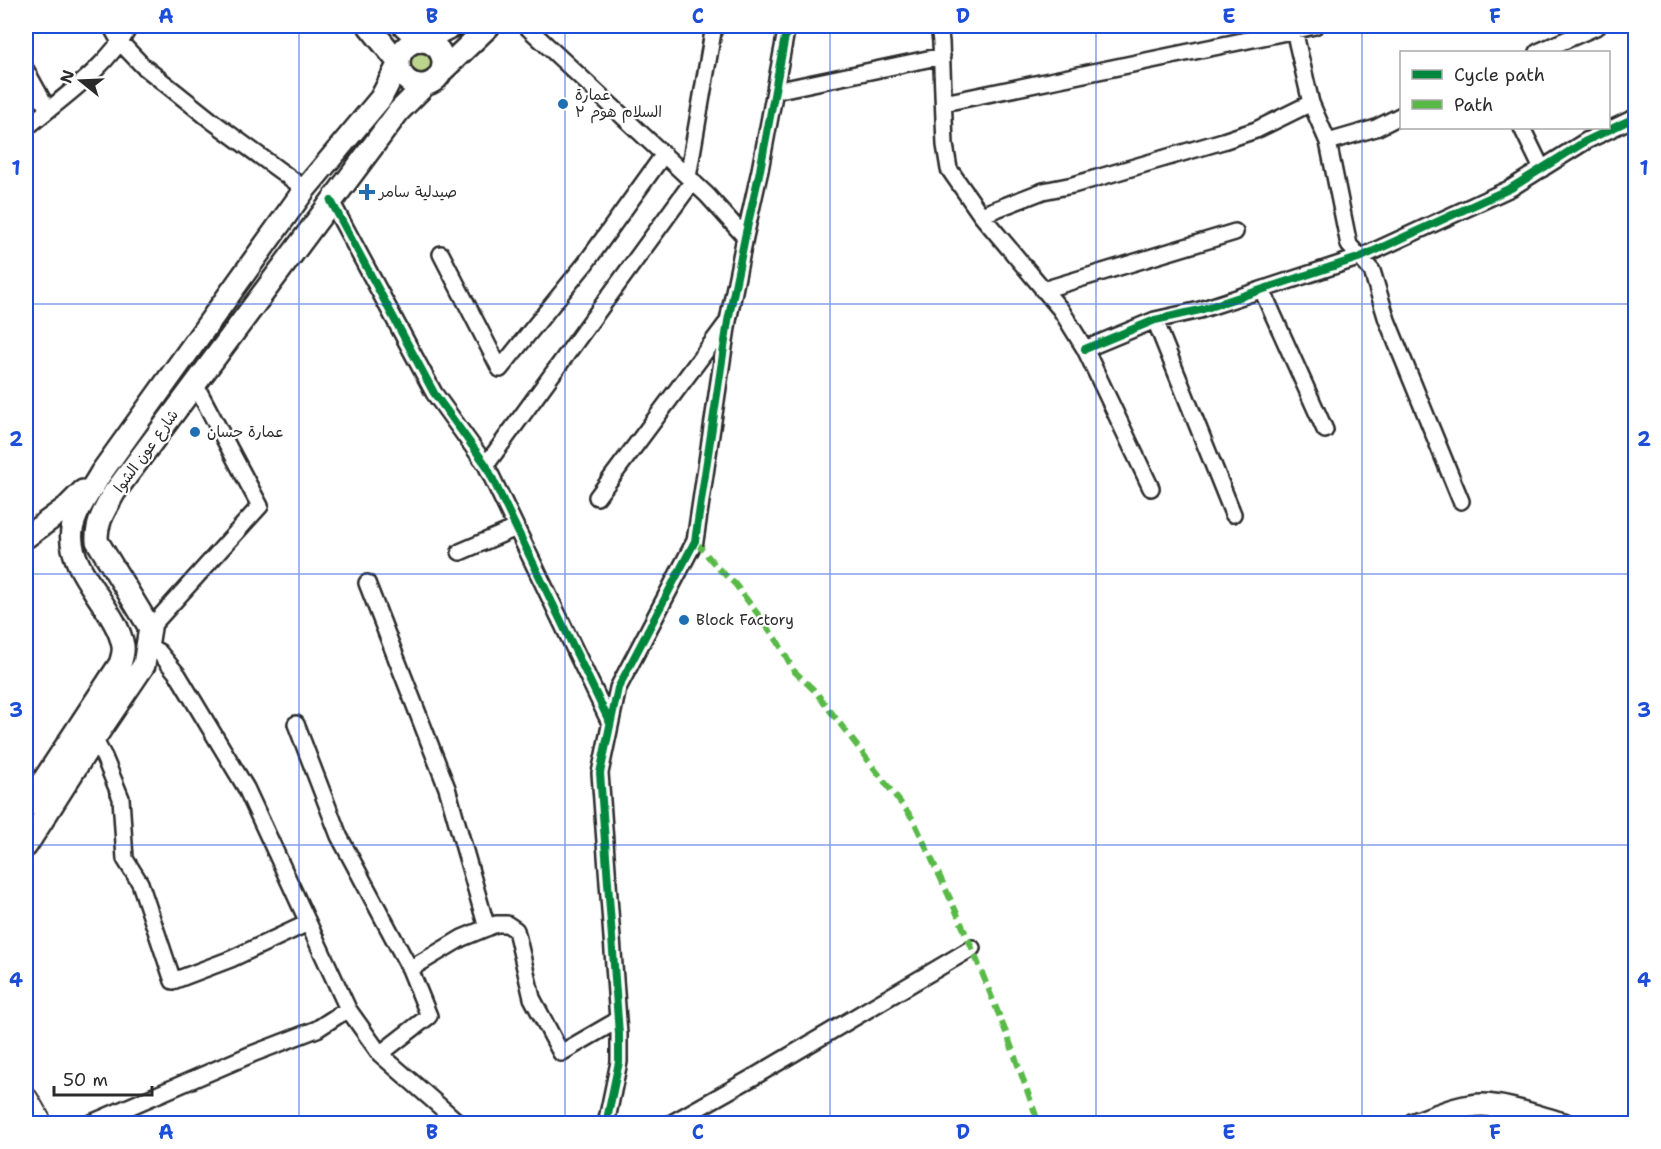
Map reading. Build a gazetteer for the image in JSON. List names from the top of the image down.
{
  "streets": {
    "main road": ["شارع عون الشوا"]
  },
  "places": {
    "other": ["عمارة السلام هوم ٣", "عمارة حسان", "Block Factory"],
    "health": ["صيدلية سامر"]
  },
  "legend": ["Cycle path", "Path"],
  "scale_bar": "50 m",
  "north": "left",
  "grid": {
    "columns": [
      "A",
      "B",
      "C",
      "D",
      "E",
      "F"
    ],
    "rows": [
      "1",
      "2",
      "3",
      "4"
    ]
  }
}
